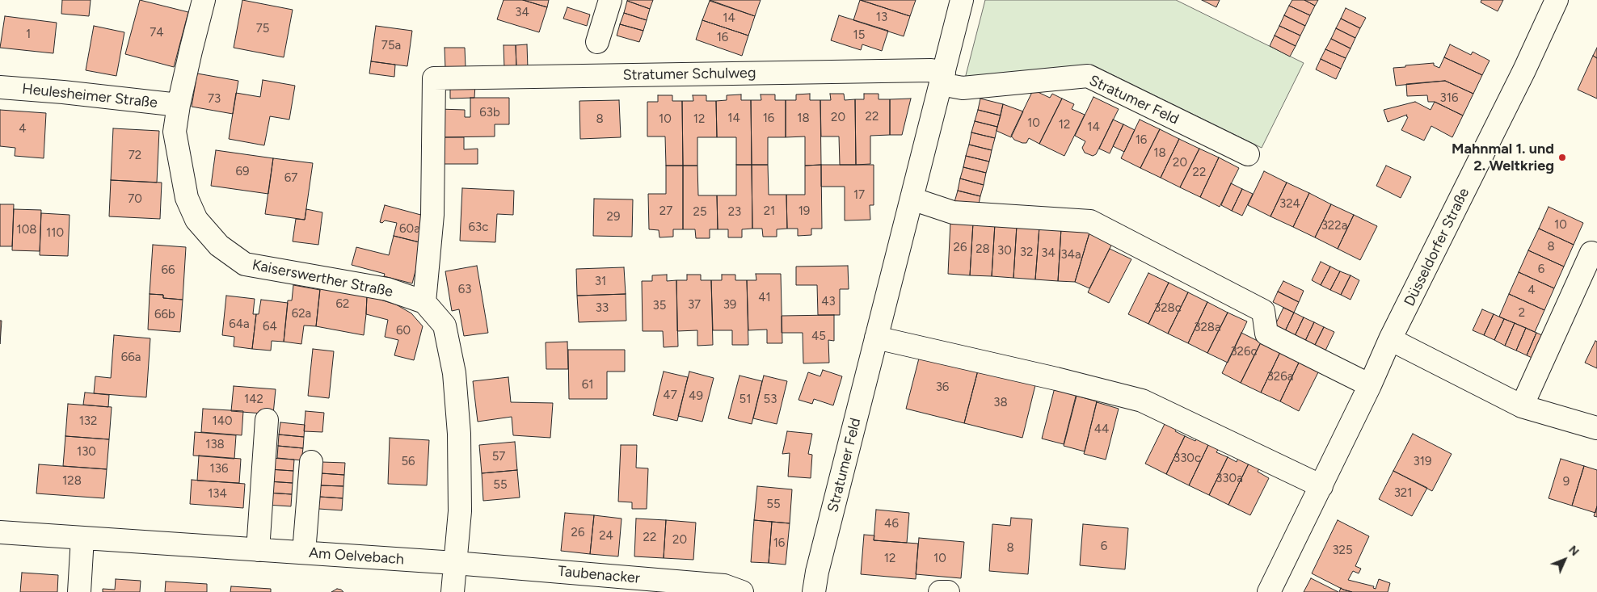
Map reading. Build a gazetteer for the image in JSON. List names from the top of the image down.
{
  "streets": {
    "street": [
      "Stratumer Schulweg",
      "Heulesheimer Straße",
      "Stratumer Feld",
      "Düsseldorfer Straße",
      "Kaiserswerther Straße",
      "Am Oelvebach",
      "Taubenacker"
    ]
  },
  "crossings": [
    ["Stratumer Schulweg", "Stratumer Feld"],
    ["Stratumer Schulweg", "Kaiserswerther Straße"],
    ["Heulesheimer Straße", "Kaiserswerther Straße"],
    ["Am Oelvebach", "Taubenacker"]
  ],
  "places": ["Mahnmal 1. und 2. Weltkrieg"],
  "house_numbers": [
    "34",
    "13",
    "14",
    "75",
    "74",
    "1",
    "15",
    "16",
    "75a",
    "316",
    "73",
    "63b",
    "22",
    "20",
    "14",
    "16",
    "18",
    "8",
    "10",
    "12",
    "10",
    "12",
    "14",
    "4",
    "16",
    "18",
    "72",
    "20",
    "69",
    "22",
    "67",
    "17",
    "70",
    "324",
    "27",
    "21",
    "19",
    "25",
    "23",
    "29",
    "10",
    "322a",
    "63c",
    "60a",
    "108",
    "110",
    "8",
    "26",
    "28",
    "30",
    "32",
    "34",
    "34a",
    "6",
    "66",
    "31",
    "63",
    "4",
    "41",
    "43",
    "62",
    "37",
    "39",
    "35",
    "33",
    "328c",
    "2",
    "62a",
    "66b",
    "64a",
    "64",
    "328a",
    "60",
    "45",
    "326c",
    "66a",
    "326a",
    "61",
    "36",
    "47",
    "49",
    "142",
    "51",
    "53",
    "38",
    "132",
    "140",
    "44",
    "138",
    "130",
    "57",
    "330c",
    "56",
    "319",
    "136",
    "330a",
    "128",
    "9",
    "55",
    "321",
    "134",
    "55",
    "46",
    "26",
    "24",
    "22",
    "20",
    "16",
    "6",
    "8",
    "325",
    "12",
    "10"
  ],
  "north": "top right"
}
